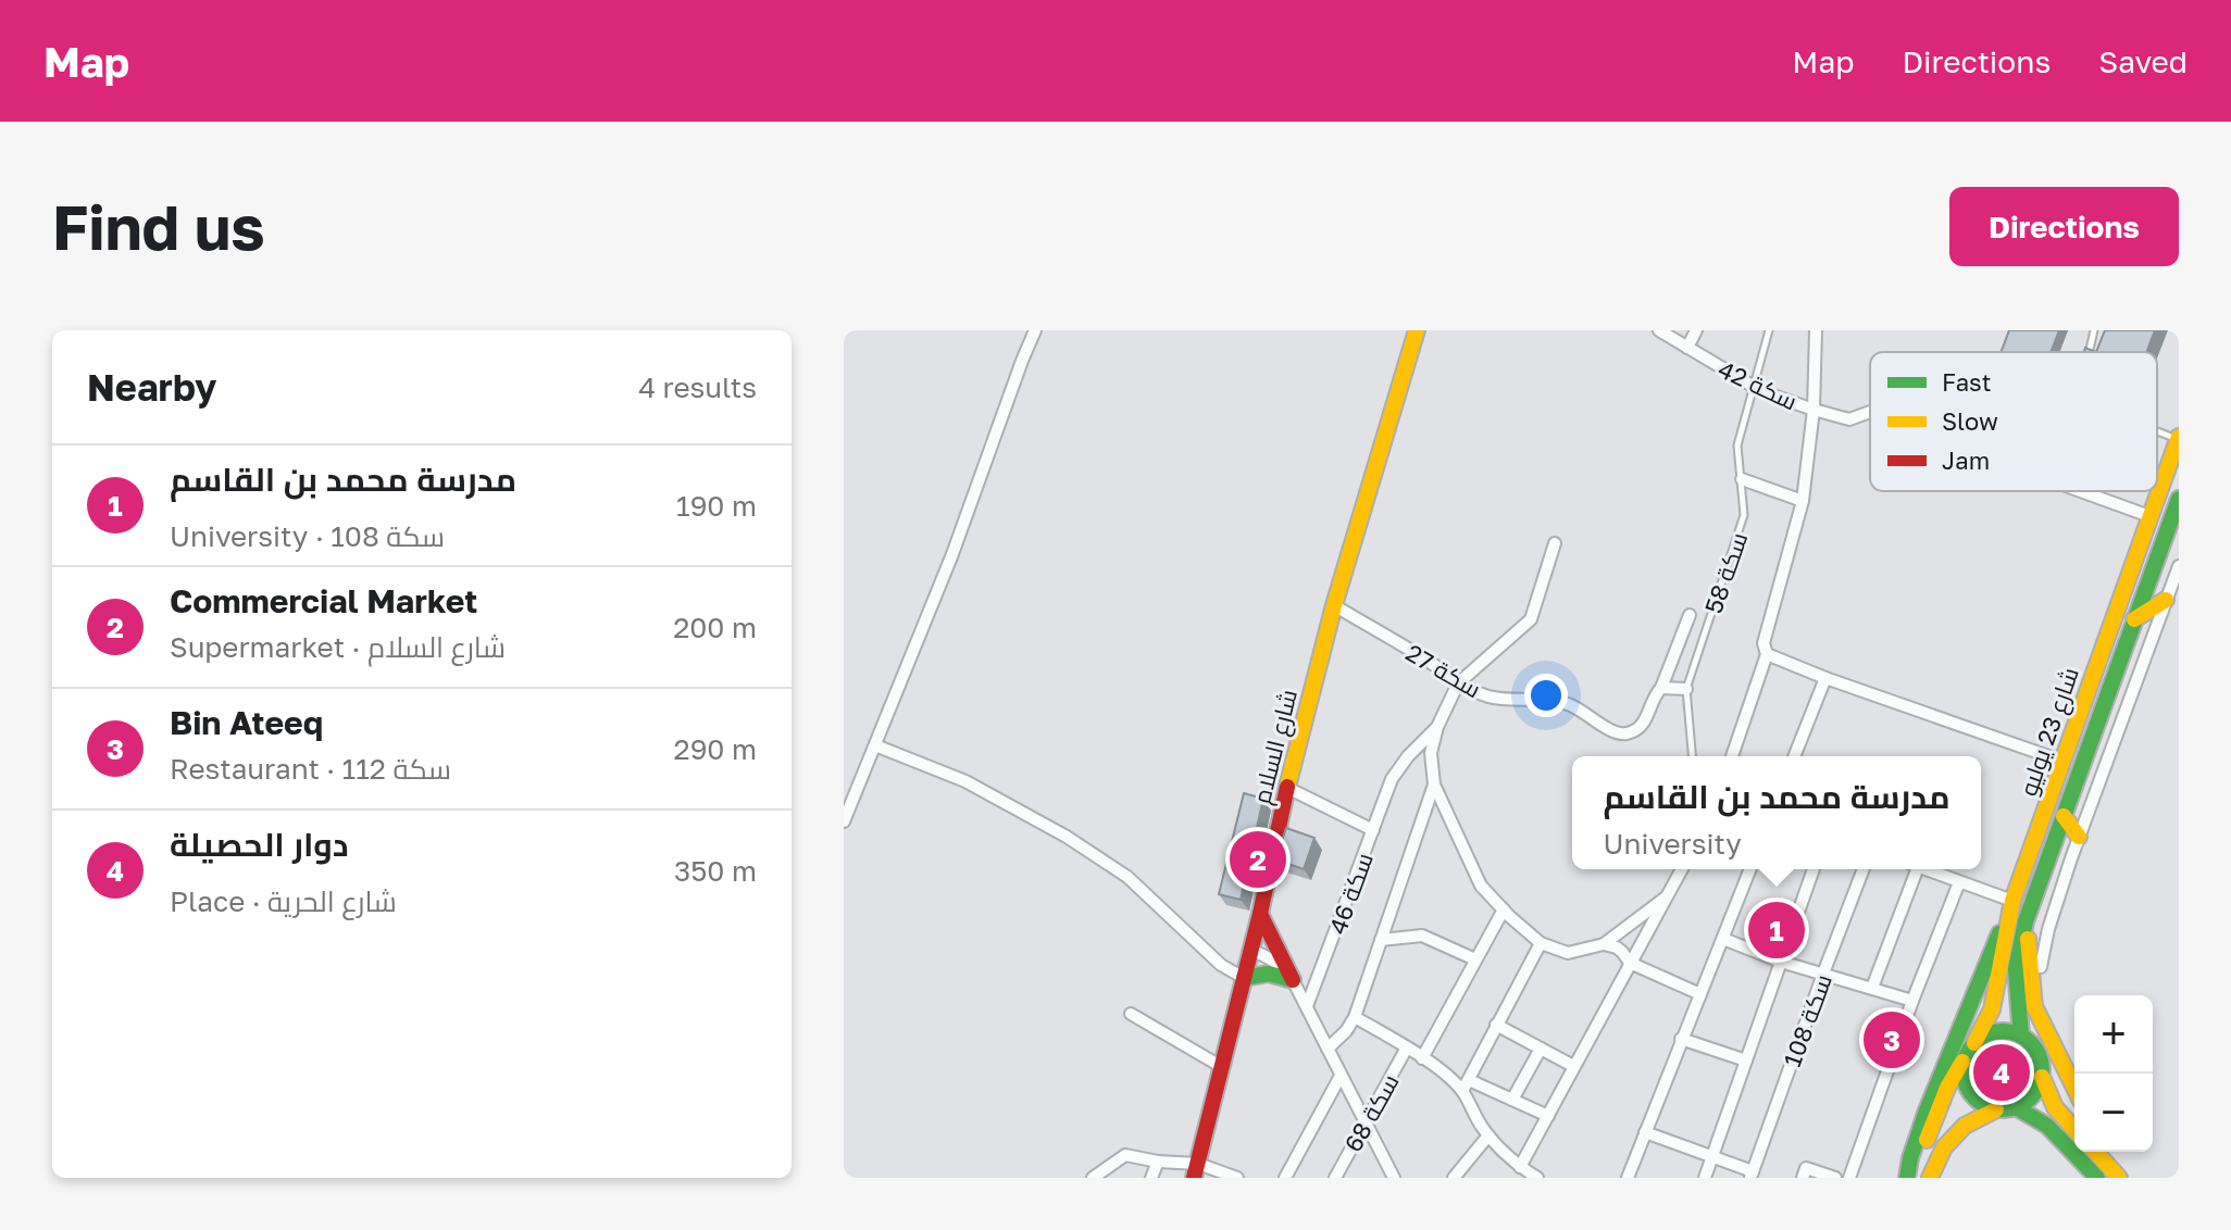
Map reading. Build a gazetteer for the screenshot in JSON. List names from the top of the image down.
{
  "streets": {
    "main road": ["شارع 23 يوليو", "شارع السلام"],
    "street": [
      "سكة 42",
      "سكة 27",
      "سكة 46",
      "سكة 108",
      "سكة 68"
    ],
    "lane": ["سكة 58"]
  },
  "crossings": [
    ["سكة 42", "سكة 58"],
    ["سكة 42", "شارع 23 يوليو"],
    ["سكة 27", "شارع السلام"]
  ],
  "legend": ["Fast", "Slow", "Jam"],
  "page": {
    "header": "Map",
    "nav": ["Map", "Directions", "Saved"],
    "buttons": "Directions",
    "title": "Find us",
    "heading": ["Nearby", "4 results"],
    "list": [
      {
        "mark": "1",
        "name": "مدرسة محمد بن القاسم",
        "note": "University · سكة 108",
        "value": "190 m"
      },
      {
        "mark": "2",
        "name": "Commercial Market",
        "note": "Supermarket · شارع السلام",
        "value": "200 m"
      },
      {
        "mark": "3",
        "name": "Bin Ateeq",
        "note": "Restaurant · سكة 112",
        "value": "290 m"
      },
      {
        "mark": "4",
        "name": "دوار الحصيلة",
        "note": "Place · شارع الحرية",
        "value": "350 m"
      }
    ],
    "popup": ["مدرسة محمد بن القاسم", "University"],
    "pins": [
      "2",
      "1",
      "3",
      "4"
    ],
    "map_buttons": ["+", "−"]
  }
}
